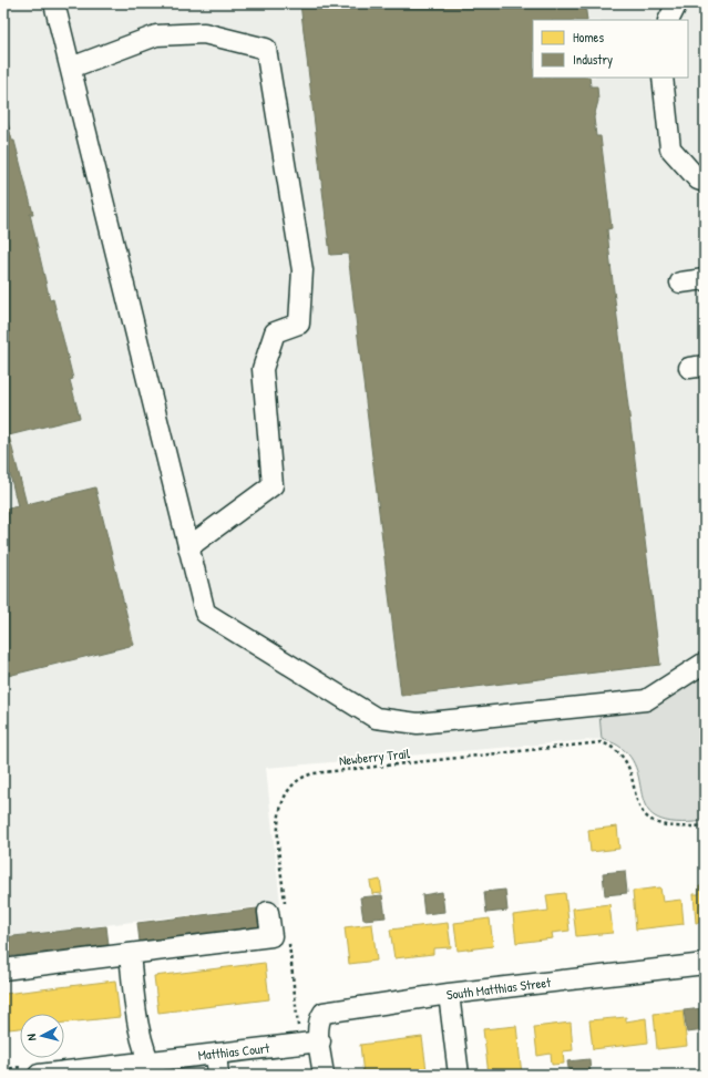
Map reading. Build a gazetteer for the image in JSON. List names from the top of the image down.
{
  "streets": {
    "street": ["South Matthias Street", "Matthias Court"],
    "path": ["Newberry Trail"]
  },
  "crossings": [
    ["South Matthias Street", "Matthias Court"]
  ],
  "legend": ["Homes", "Industry"],
  "north": "left"
}
